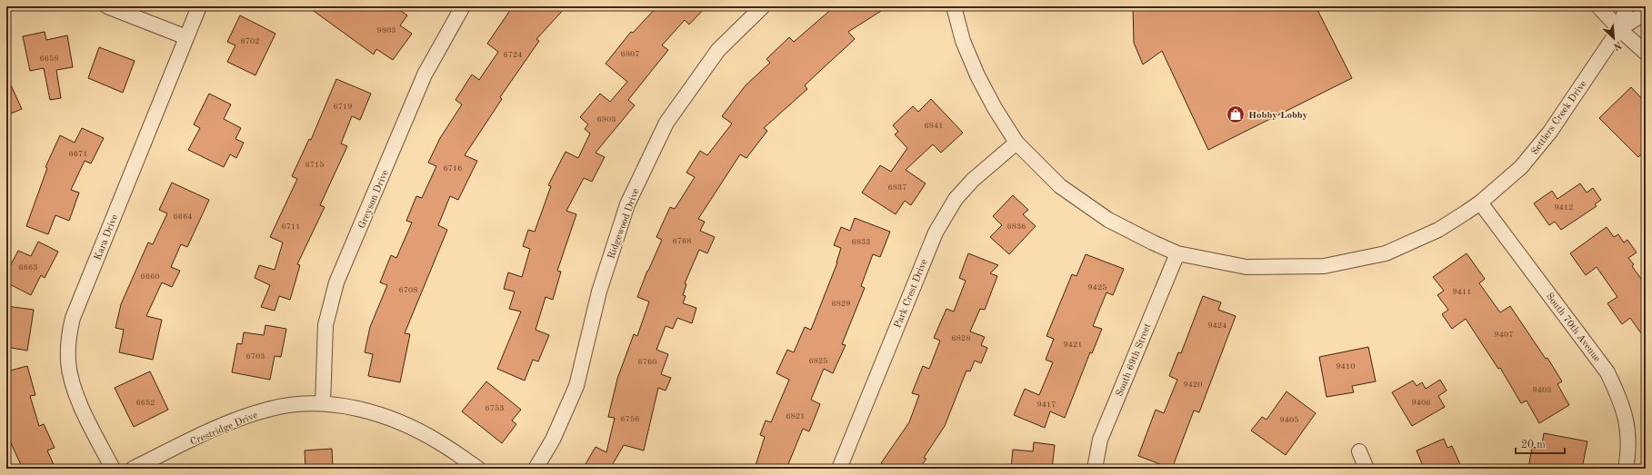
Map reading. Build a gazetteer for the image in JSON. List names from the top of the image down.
{
  "streets": {
    "street": [
      "Settlers Creek Drive",
      "Greyson Drive",
      "Ridgewood Drive",
      "Kara Drive",
      "Park Crest Drive",
      "South 70th Avenue",
      "South 69th Street",
      "Crestridge Drive"
    ]
  },
  "crossings": [
    ["Settlers Creek Drive", "Park Crest Drive"],
    ["Settlers Creek Drive", "South 70th Avenue"],
    ["Settlers Creek Drive", "South 69th Street"],
    ["Greyson Drive", "Crestridge Drive"]
  ],
  "places": {
    "shop": ["Hobby Lobby"]
  },
  "house_numbers": [
    "9803",
    "6702",
    "6807",
    "6724",
    "6658",
    "6719",
    "6803",
    "6841",
    "6671",
    "6715",
    "6716",
    "6837",
    "9412",
    "6664",
    "6711",
    "6836",
    "6768",
    "6833",
    "6663",
    "6660",
    "9425",
    "6708",
    "9411",
    "6829",
    "9424",
    "9407",
    "6828",
    "9421",
    "6703",
    "6825",
    "6760",
    "9410",
    "9420",
    "9403",
    "6652",
    "9406",
    "9417",
    "6753",
    "6821",
    "6756",
    "9405"
  ],
  "scale_bar": "20 m",
  "north": "bottom right"
}
